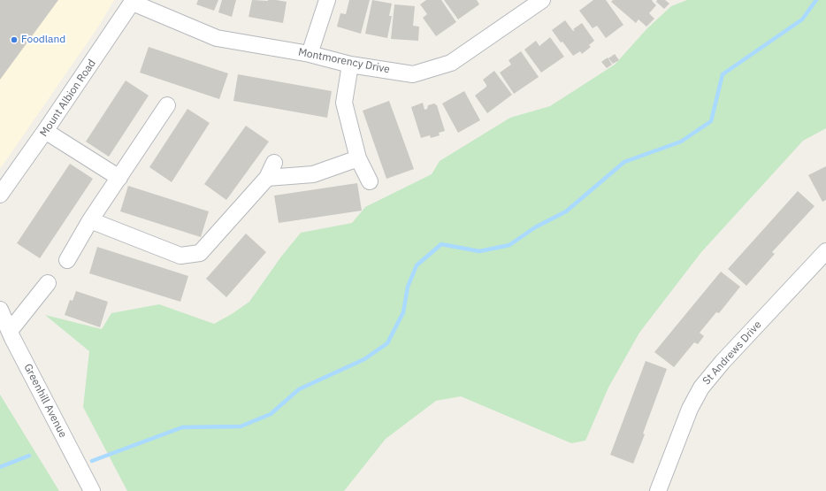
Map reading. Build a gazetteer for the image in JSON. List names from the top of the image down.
{
  "streets": {
    "street": [
      "Montmorency Drive",
      "Mount Albion Road",
      "St Andrews Drive",
      "Greenhill Avenue"
    ]
  },
  "crossings": [
    ["Montmorency Drive", "Mount Albion Road"]
  ],
  "places": ["Foodland"]
}
